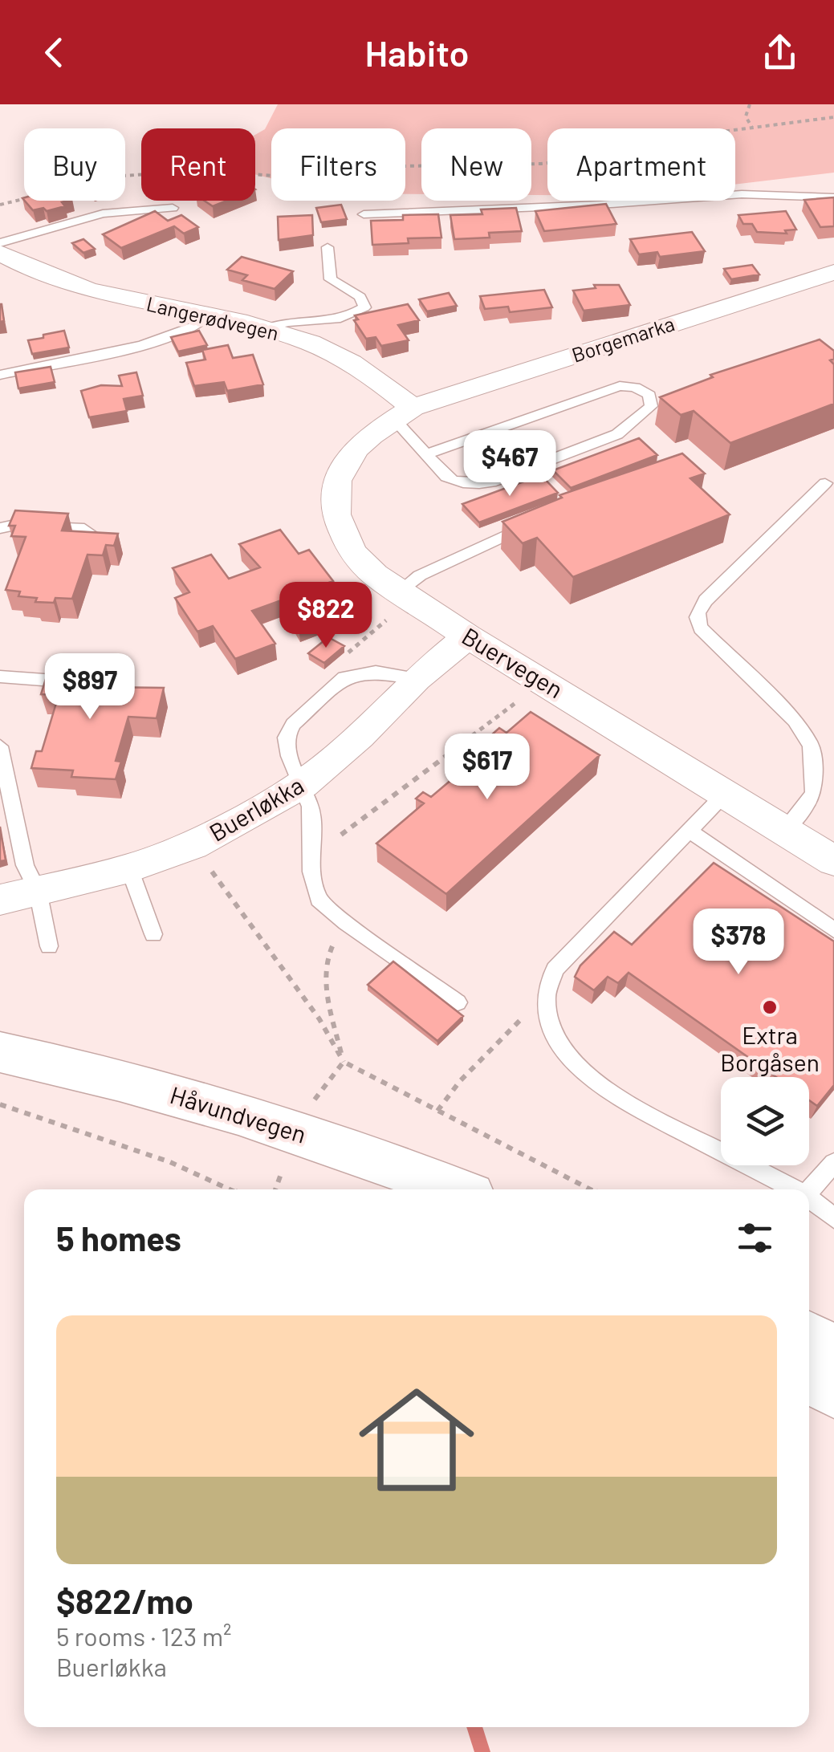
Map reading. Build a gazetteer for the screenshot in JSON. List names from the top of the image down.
{
  "streets": {
    "main road": ["Håvundvegen"],
    "street": [
      "Langerødvegen",
      "Borgemarka",
      "Buervegen",
      "Buerløkka"
    ]
  },
  "crossings": [
    ["Langerødvegen", "Borgemarka"],
    ["Langerødvegen", "Buervegen"],
    ["Borgemarka", "Buervegen"],
    ["Buervegen", "Buerløkka"]
  ],
  "places": ["Extra Borgåsen"],
  "page": {
    "header": "Habito",
    "chip": [
      "Buy",
      "Rent",
      "Filters",
      "New",
      "Apartment"
    ],
    "price": [
      "$467",
      "$822",
      "$897",
      "$617",
      "$378"
    ],
    "heading": "5 homes",
    "list": [
      {
        "name": "$822/mo",
        "note": "5 rooms · 123 m² · Buerløkka"
      }
    ]
  }
}
